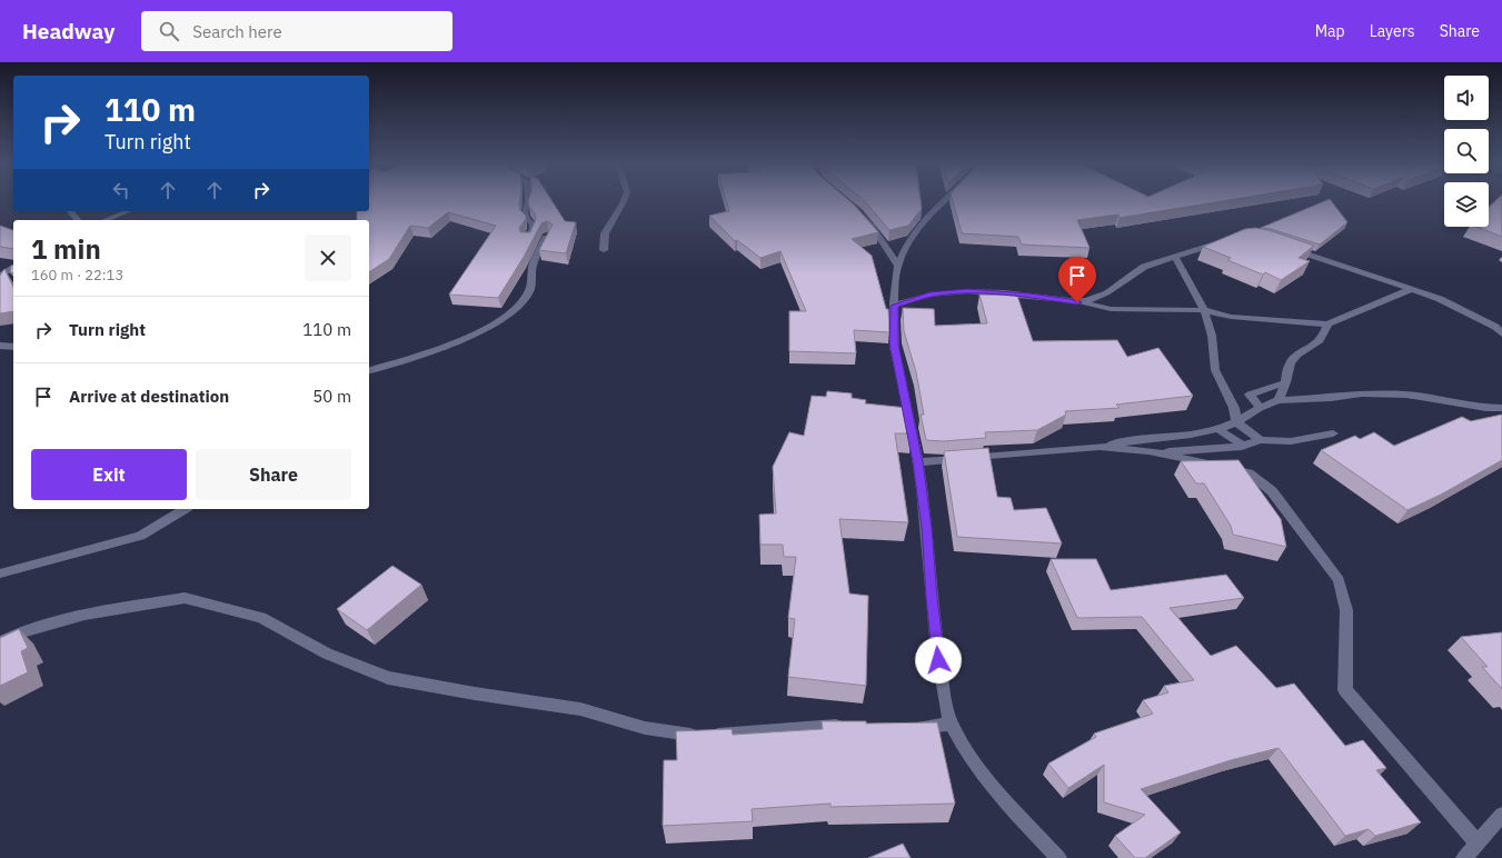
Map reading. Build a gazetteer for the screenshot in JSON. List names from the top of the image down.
{
  "page": {
    "header": "Headway",
    "search": "Search here",
    "nav": ["Map", "Layers", "Share"],
    "turn": ["110 m", "Turn right"],
    "heading": ["1 min", "160 m · 22:13"],
    "list": [
      {
        "name": "Turn right",
        "value": "110 m"
      },
      {
        "name": "Arrive at destination",
        "value": "50 m"
      }
    ],
    "buttons": ["Exit", "Share"]
  }
}
